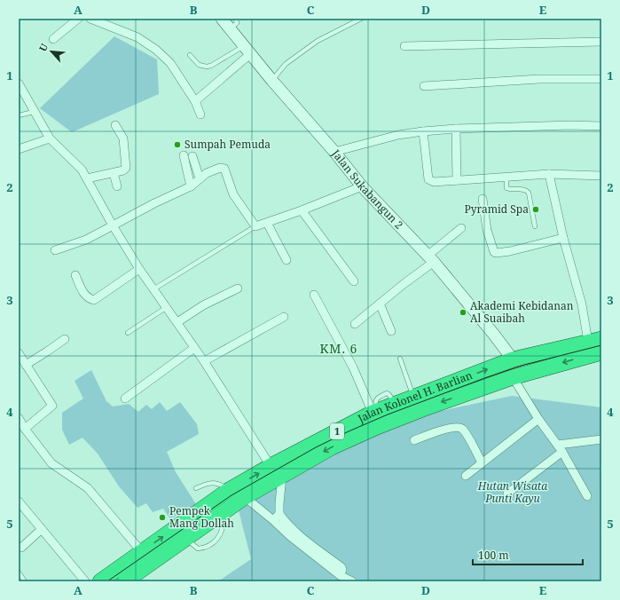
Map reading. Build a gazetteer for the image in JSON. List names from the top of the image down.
{
  "streets": {
    "highway": ["Jalan Kolonel H. Barlian", "1"],
    "street": ["Jalan Sukabangun 2"]
  },
  "crossings": [
    ["Jalan Sukabangun 2", "Jalan Kolonel H. Barlian"]
  ],
  "districts": ["KM. 6"],
  "parks": ["Hutan Wisata Punti Kayu"],
  "places": [
    "Sumpah Pemuda",
    "Pyramid Spa",
    "Akademi Kebidanan Al Suaibah",
    "Pempek Mang Dollah"
  ],
  "scale_bar": "100 m",
  "north": "top left",
  "grid": {
    "columns": [
      "A",
      "B",
      "C",
      "D",
      "E"
    ],
    "rows": [
      "1",
      "2",
      "3",
      "4",
      "5"
    ]
  }
}
